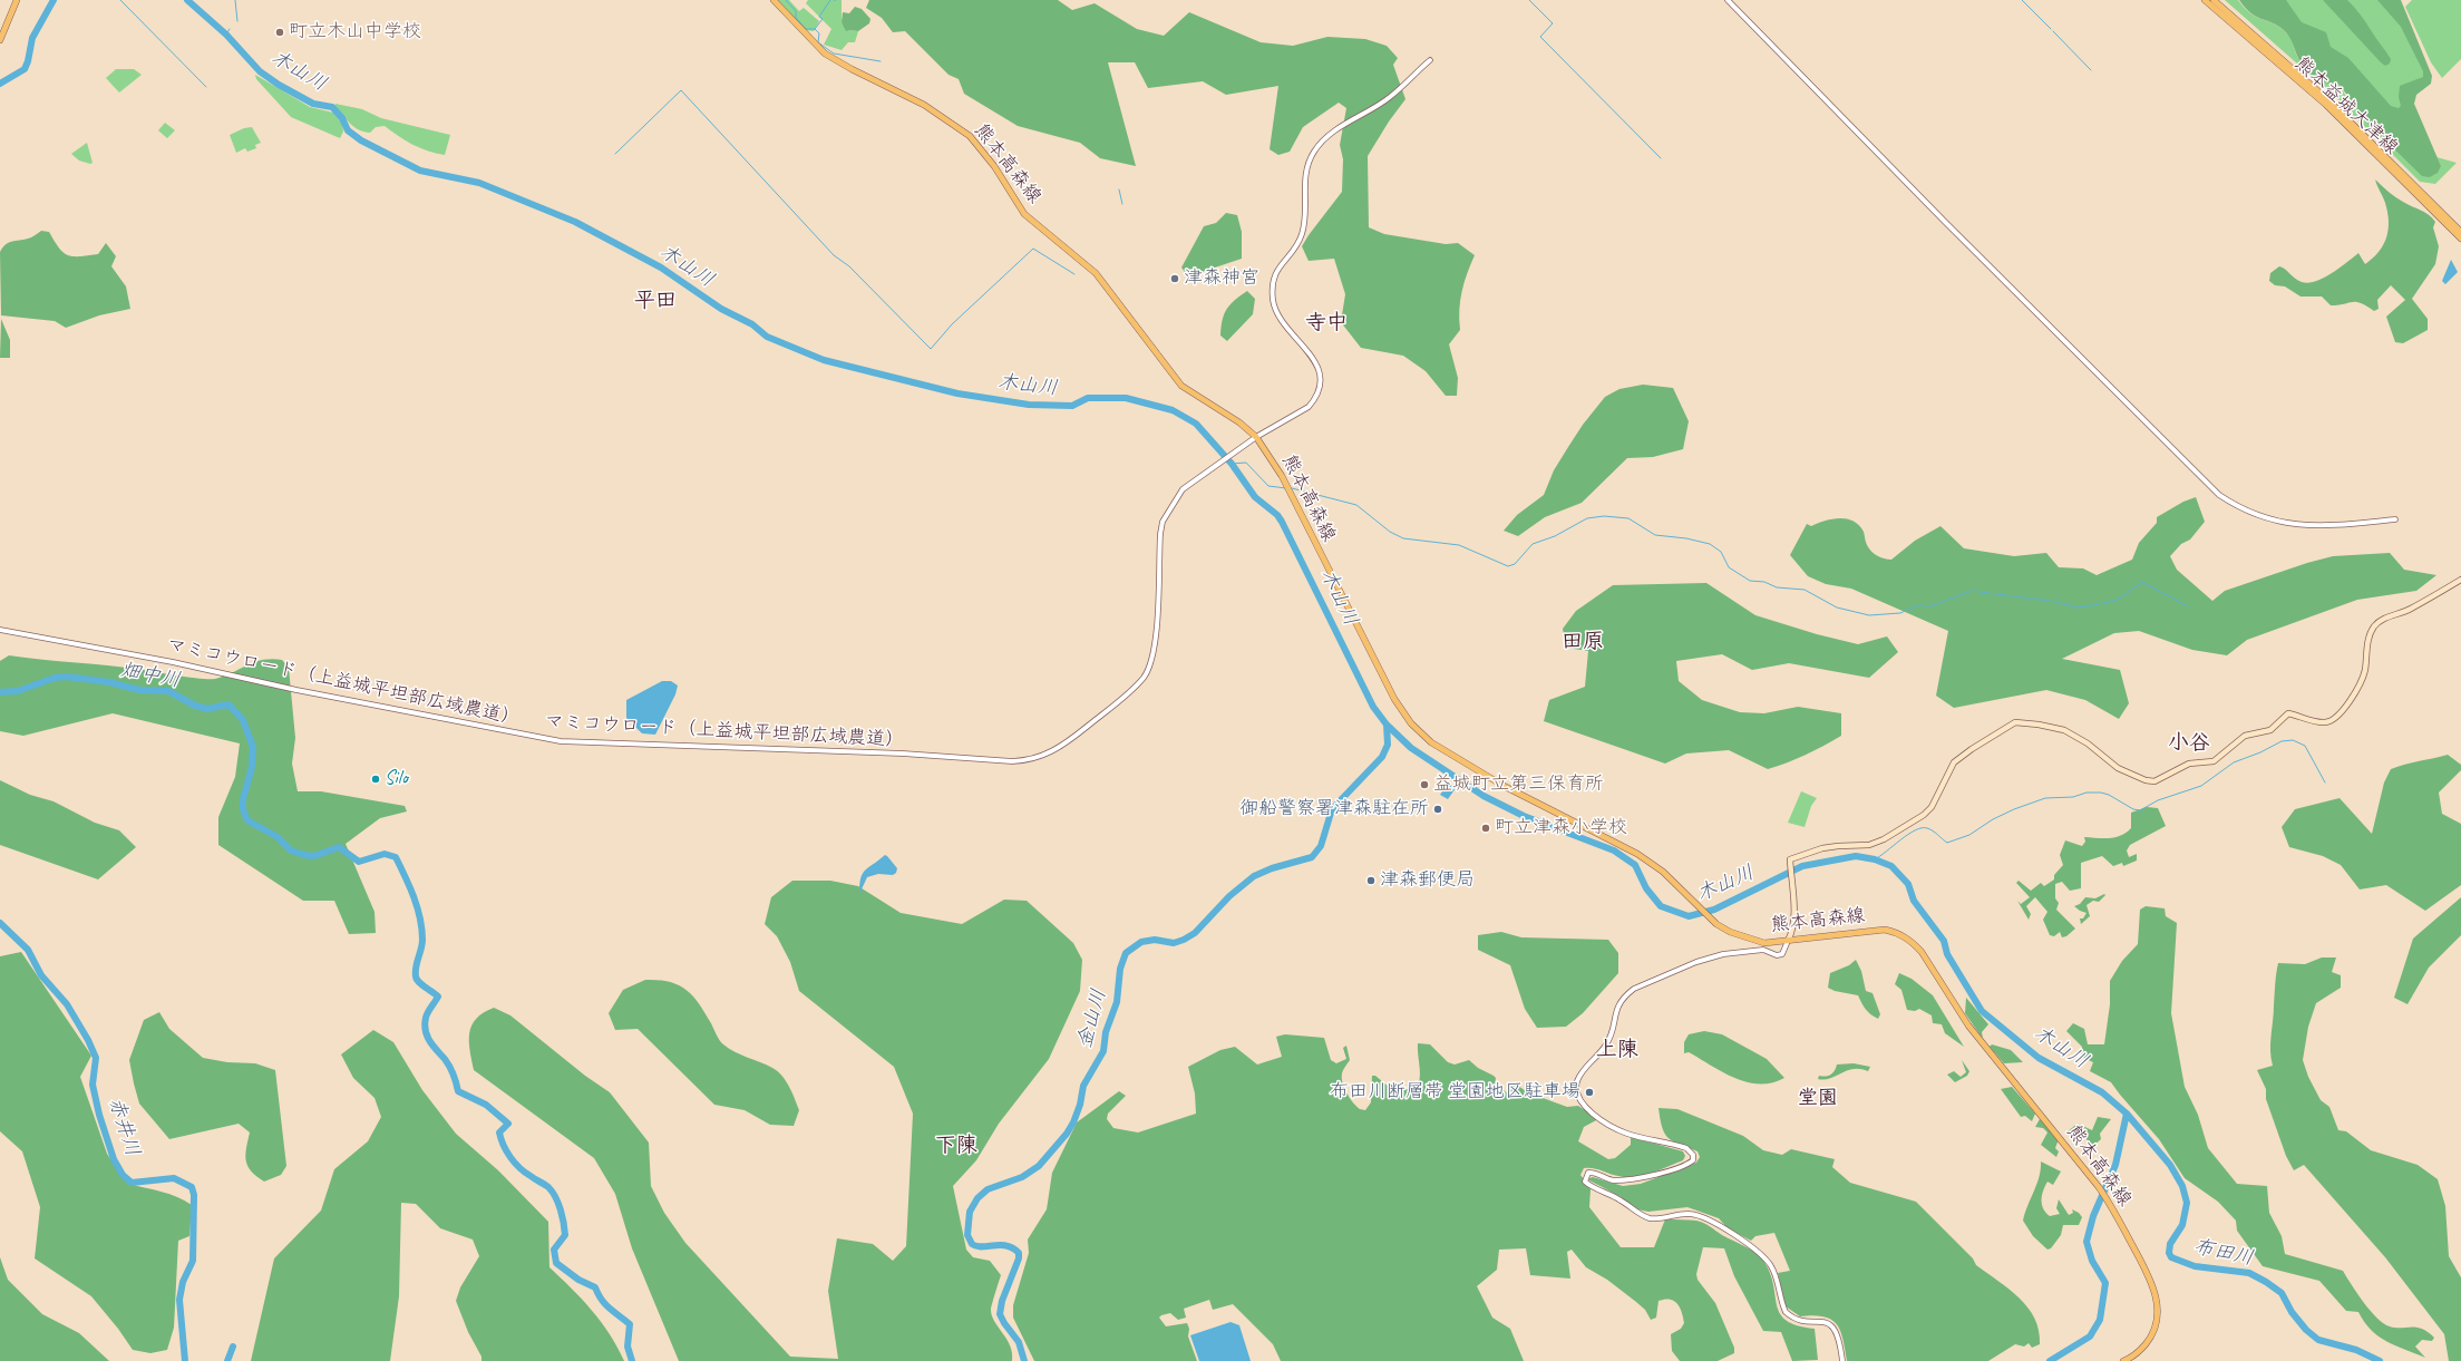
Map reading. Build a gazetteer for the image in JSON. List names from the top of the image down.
{
  "streets": {
    "main road": ["熊本益城大津線", "熊本高森線"],
    "street": ["マミコウロード（上益城平坦部広域農道）"]
  },
  "crossings": [
    ["熊本高森線", "マミコウロード（上益城平坦部広域農道）"]
  ],
  "districts": [
    "平田",
    "寺中",
    "田原",
    "小谷",
    "上陳",
    "堂園",
    "下陳"
  ],
  "water": [
    "木山川",
    "畑中川",
    "金山川",
    "赤井川",
    "布田川"
  ],
  "places": [
    "町立木山中学校",
    "津森神宮",
    "Silo",
    "益城町立第三保育所",
    "御船警察署津森駐在所",
    "町立津森小学校",
    "津森郵便局",
    "布田川断層帯 堂園地区駐車場"
  ]
}
